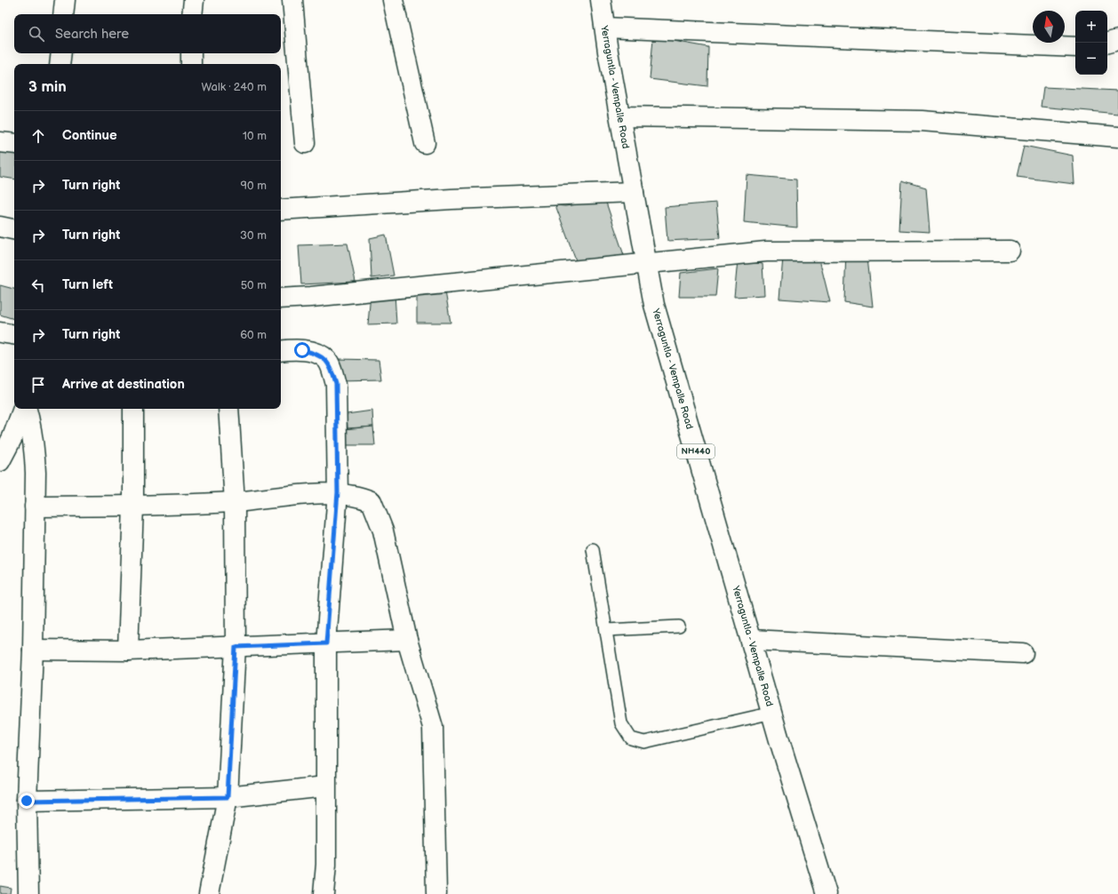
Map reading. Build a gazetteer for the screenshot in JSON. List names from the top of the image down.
{
  "streets": {
    "main road": ["Yerraguntla - Vempalle Road", "NH440"]
  },
  "north": "top",
  "page": {
    "map_buttons": ["+", "−"],
    "search": "Search here",
    "heading": ["3 min", "Walk · 240 m"],
    "list": [
      ["Continue", "10 m"],
      ["Turn right", "90 m"],
      ["Turn right", "30 m"],
      ["Turn left", "50 m"],
      ["Turn right", "60 m"],
      "Arrive at destination"
    ]
  }
}
